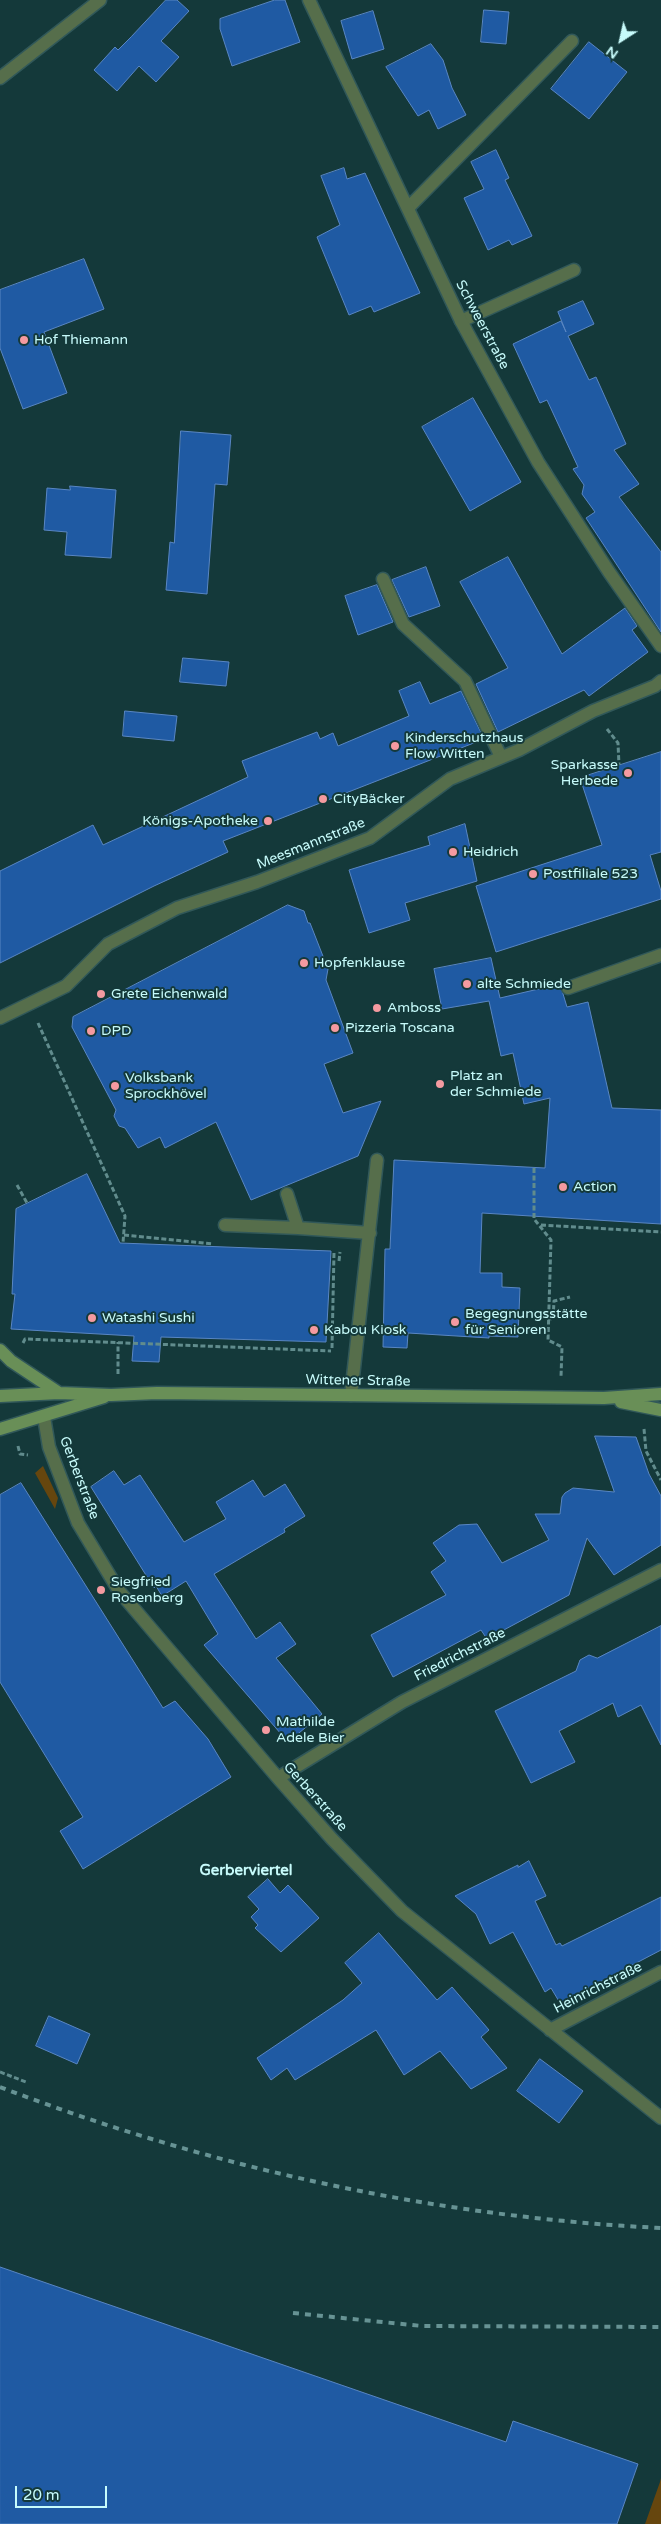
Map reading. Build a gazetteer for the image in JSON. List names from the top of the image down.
{
  "streets": {
    "main road": ["Wittener Straße"],
    "street": [
      "Schweerstraße",
      "Meesmannstraße",
      "Gerberstraße",
      "Friedrichstraße",
      "Heinrichstraße"
    ]
  },
  "crossings": [
    ["Wittener Straße", "Gerberstraße"],
    ["Gerberstraße", "Friedrichstraße"],
    ["Gerberstraße", "Heinrichstraße"]
  ],
  "districts": ["Gerberviertel"],
  "places": [
    "Hof Thiemann",
    "Kinderschutzhaus Flow Witten",
    "Sparkasse Herbede",
    "CityBäcker",
    "Königs-Apotheke",
    "Heidrich",
    "Postfiliale 523",
    "Hopfenklause",
    "alte Schmiede",
    "Grete Eichenwald",
    "Amboss",
    "Pizzeria Toscana",
    "DPD",
    "Platz an der Schmiede",
    "Volksbank Sprockhövel",
    "Action",
    "Watashi Sushi",
    "Begegnungsstätte für Senioren",
    "Kabou Kiosk",
    "Siegfried Rosenberg",
    "Mathilde Adele Bier"
  ],
  "scale_bar": "20 m",
  "north": "bottom left"
}
